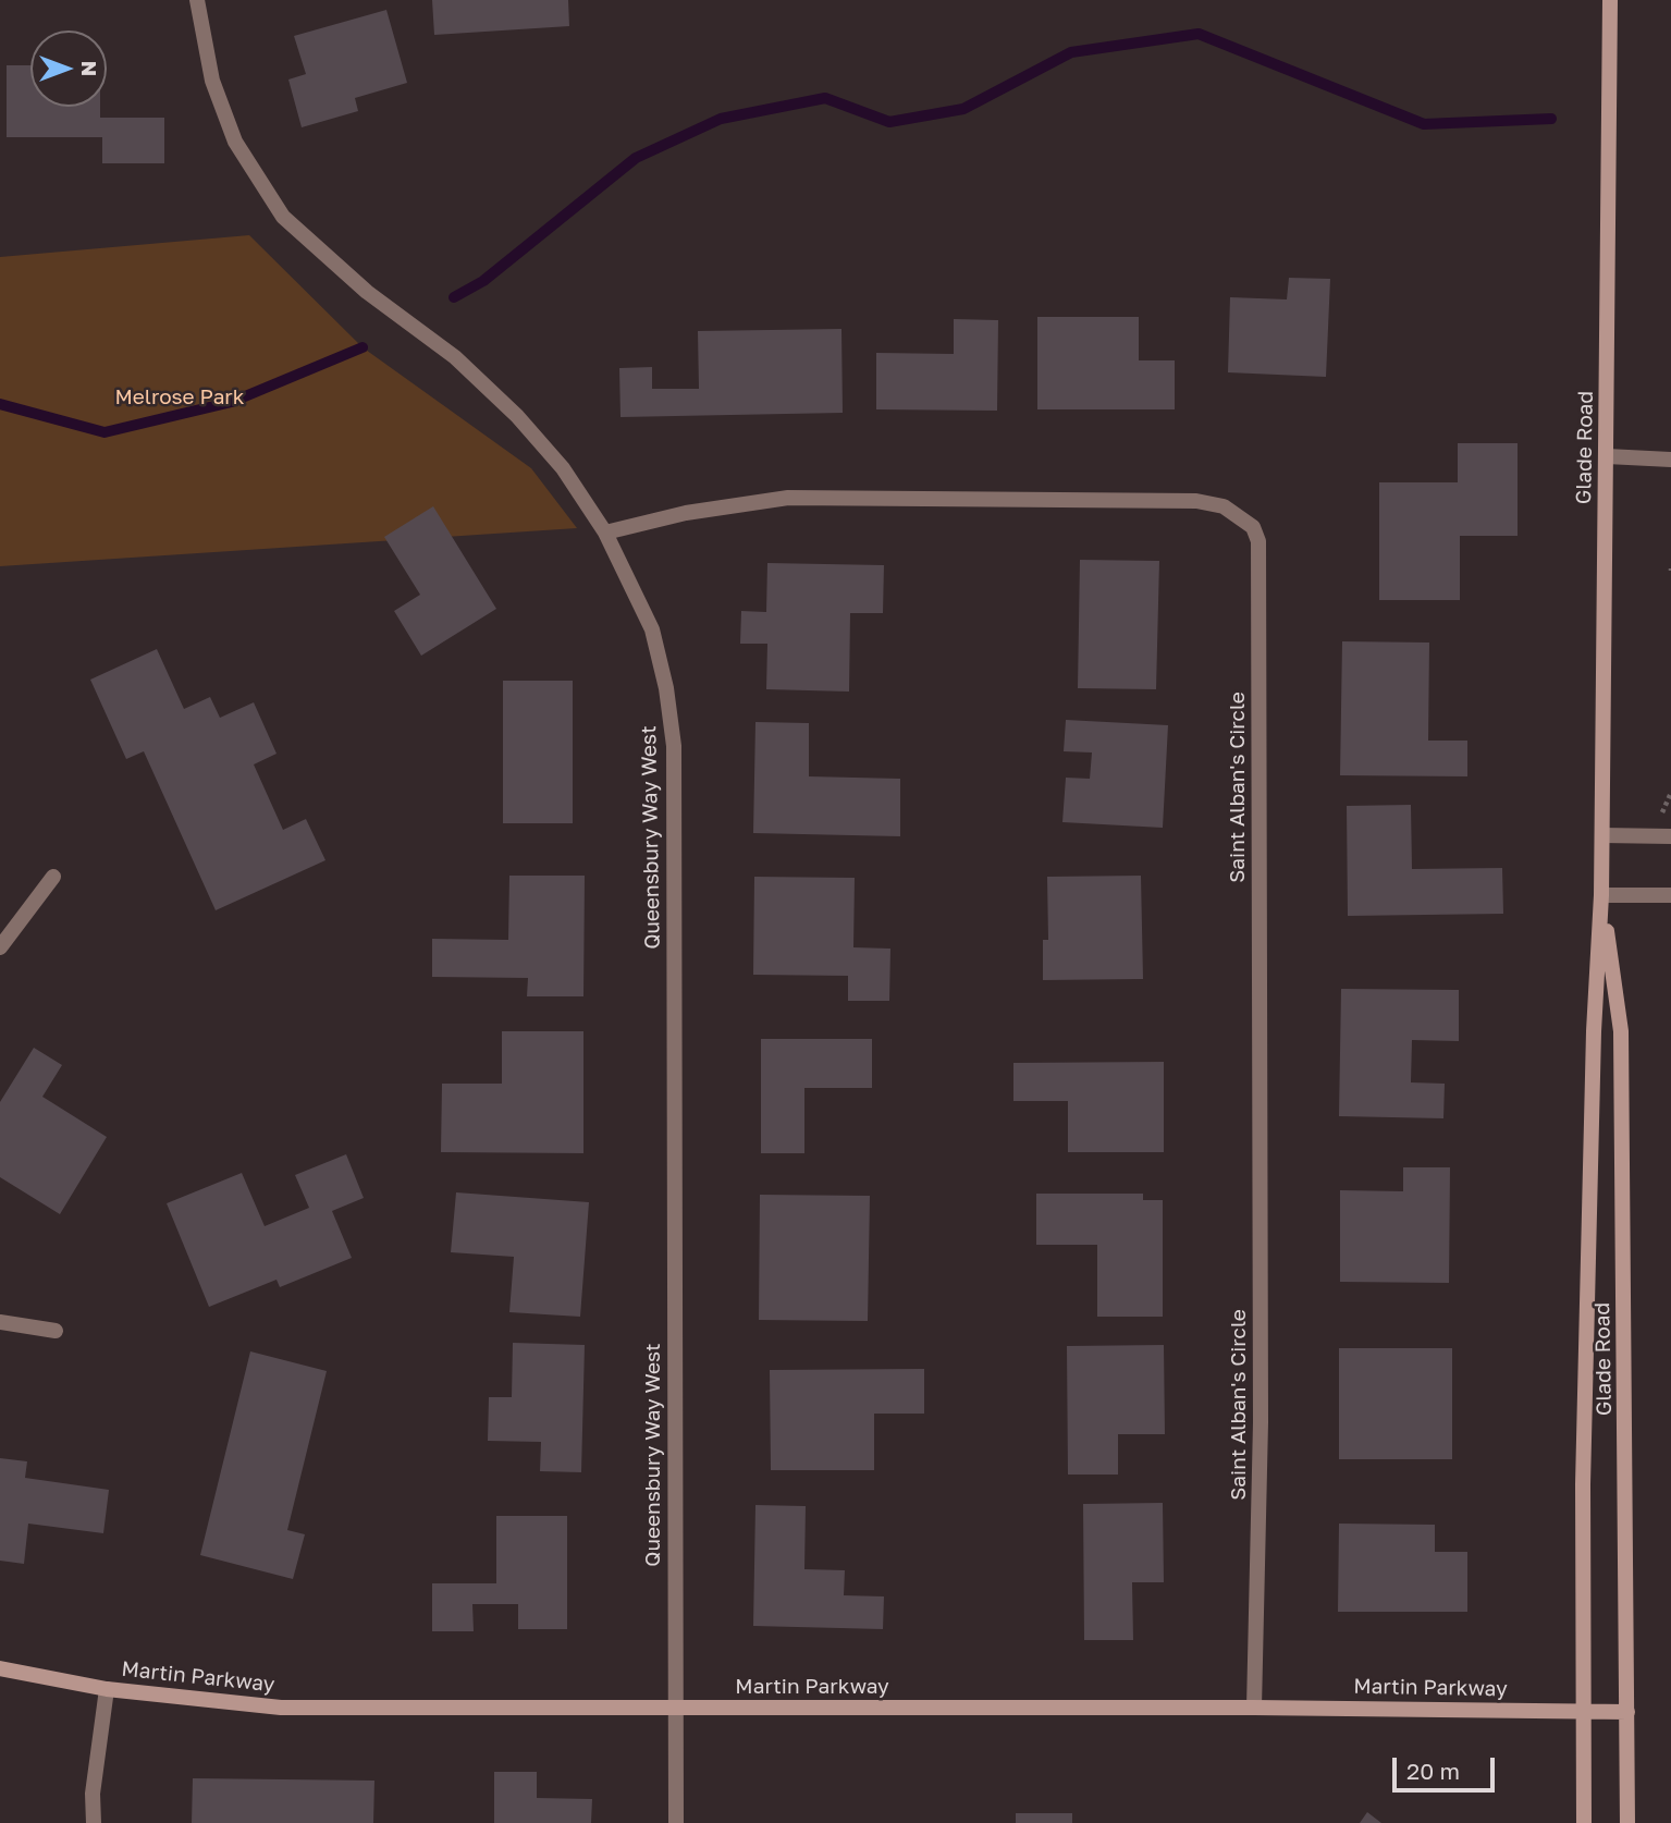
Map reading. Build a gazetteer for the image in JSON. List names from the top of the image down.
{
  "streets": {
    "main road": ["Glade Road", "Martin Parkway"],
    "street": ["Saint Alban's Circle", "Queensbury Way West"]
  },
  "crossings": [
    ["Glade Road", "Martin Parkway"],
    ["Saint Alban's Circle", "Queensbury Way West"],
    ["Saint Alban's Circle", "Martin Parkway"],
    ["Queensbury Way West", "Martin Parkway"]
  ],
  "parks": ["Melrose Park"],
  "scale_bar": "20 m",
  "north": "right"
}
